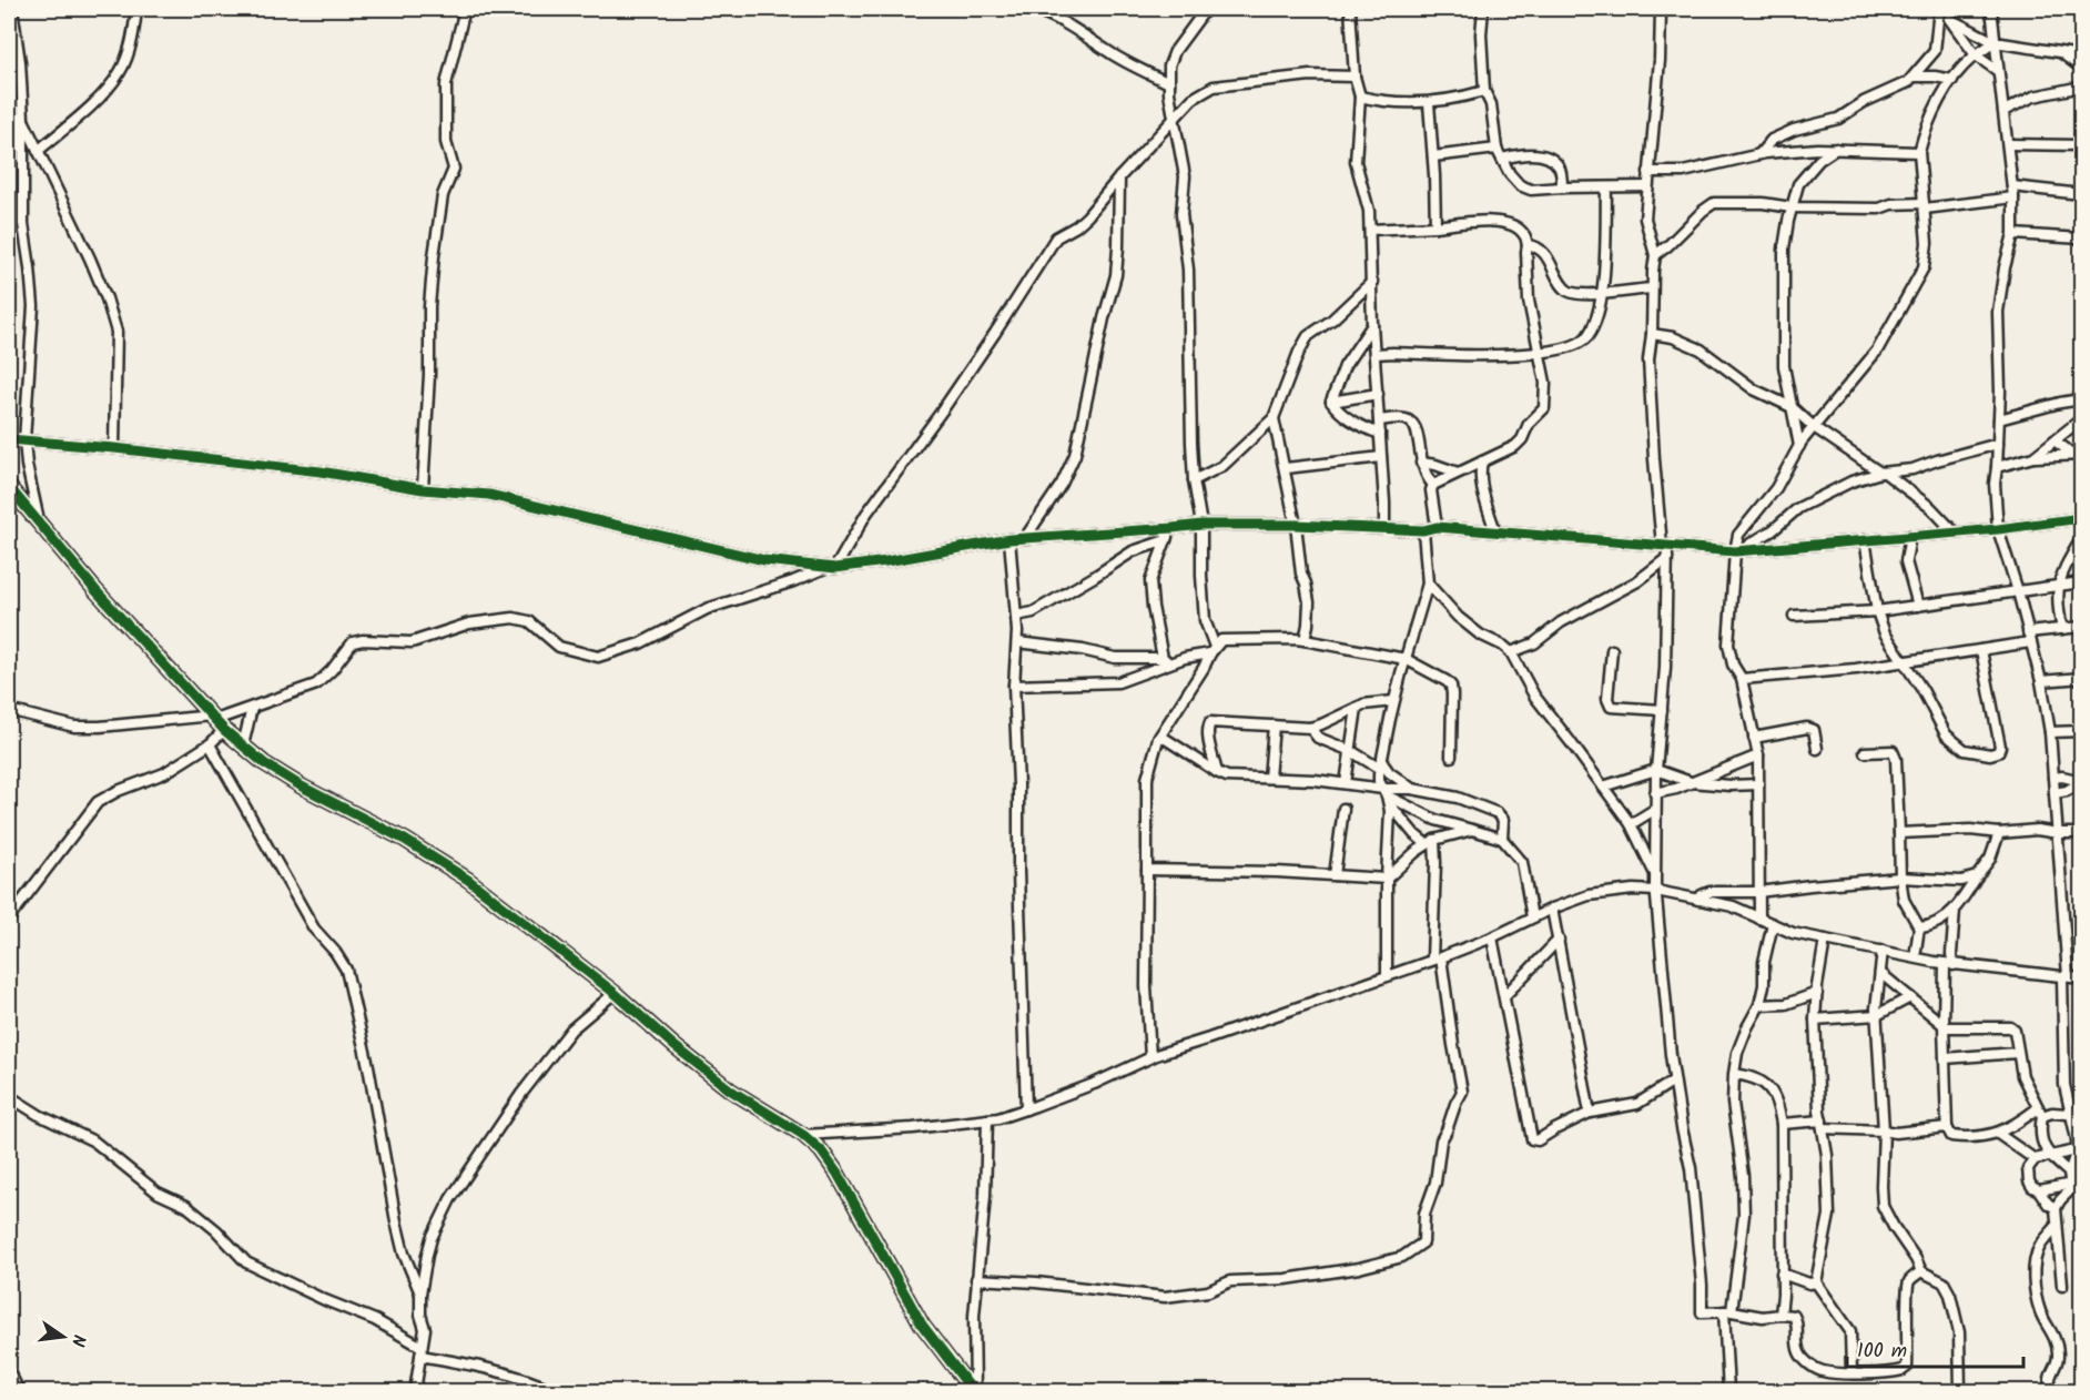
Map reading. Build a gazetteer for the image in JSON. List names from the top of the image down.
{
  "scale_bar": "100 m",
  "north": "right"
}
